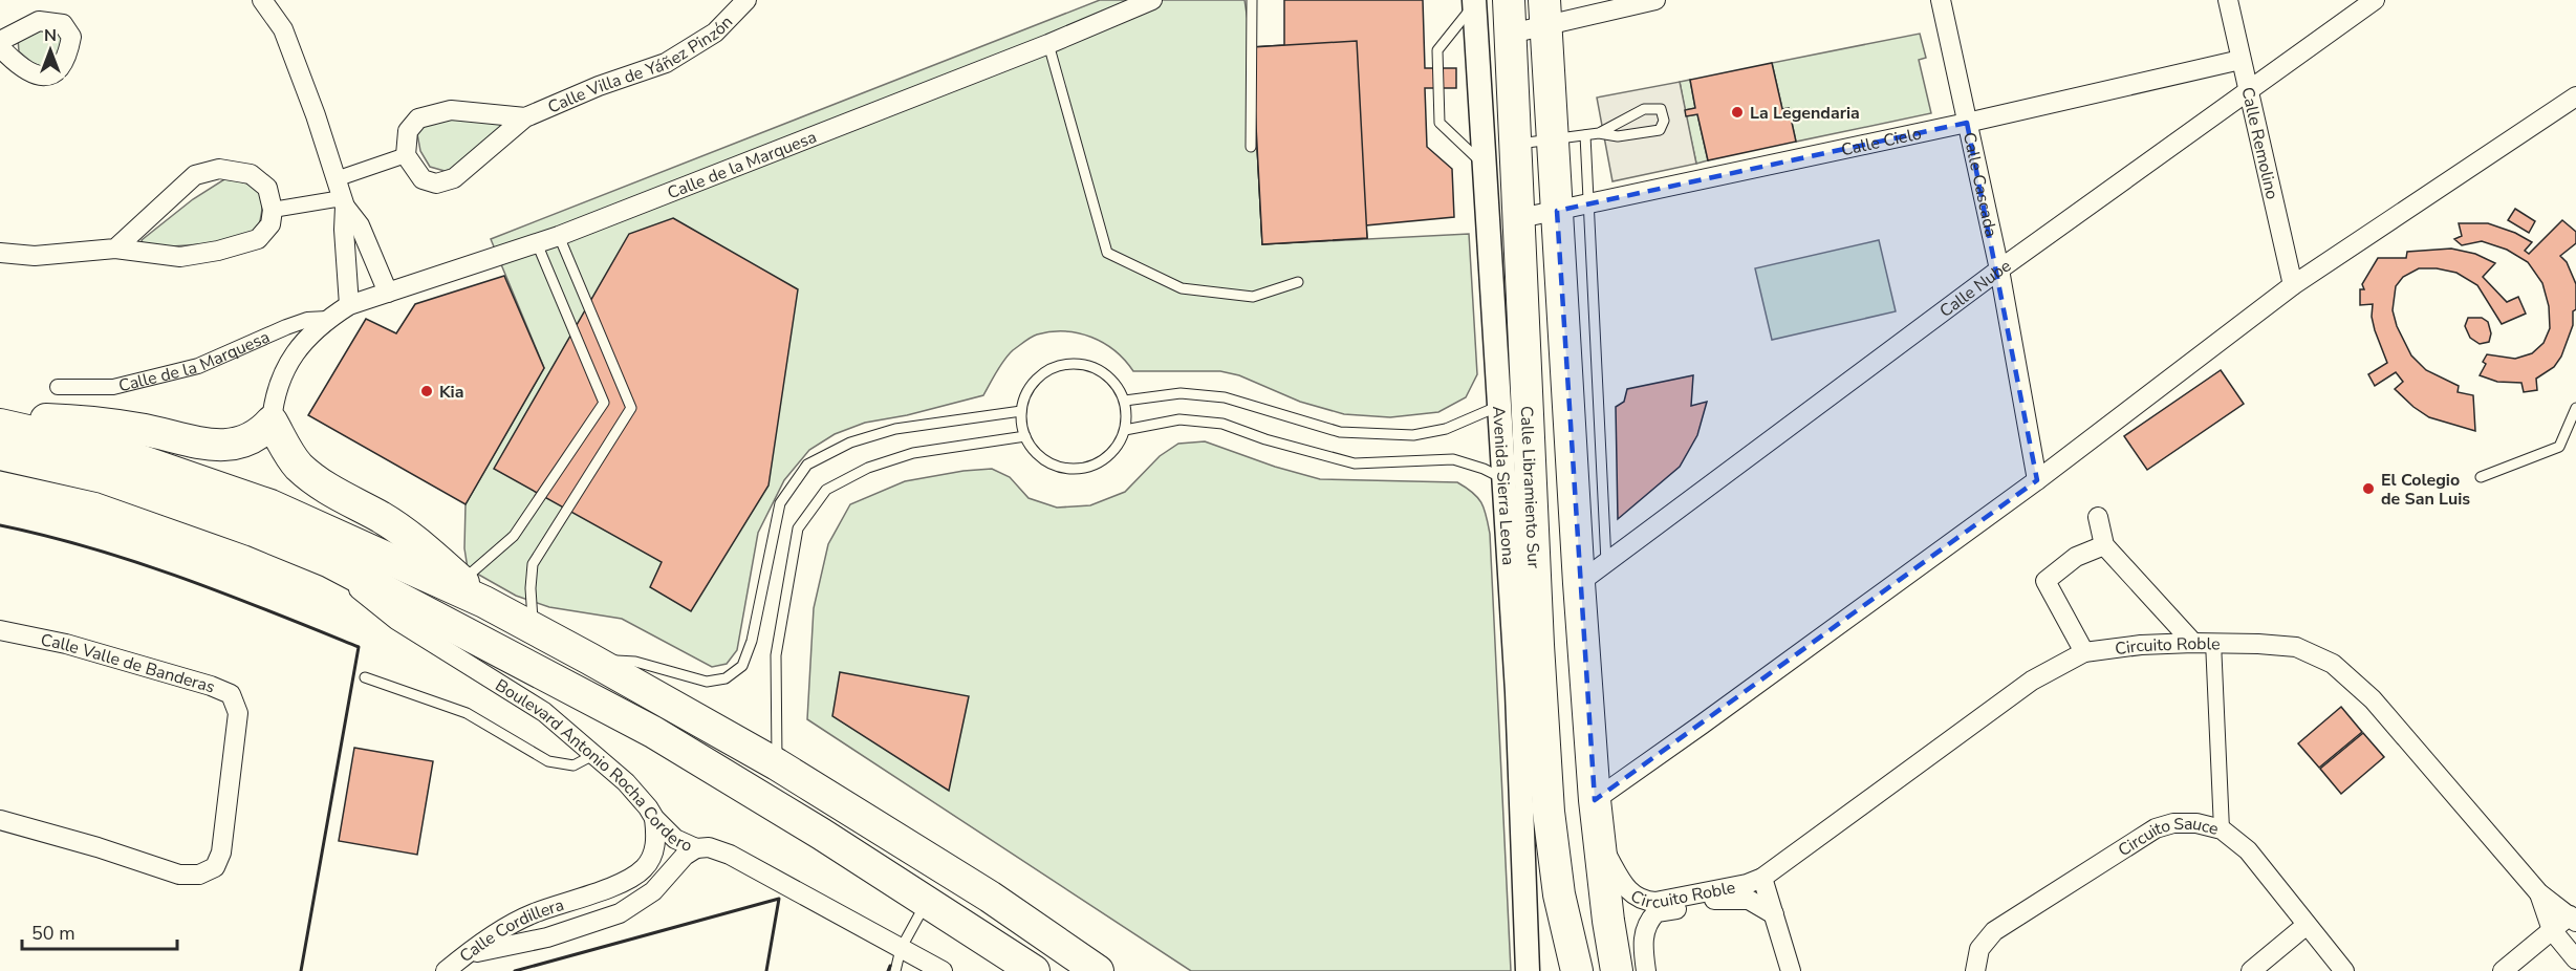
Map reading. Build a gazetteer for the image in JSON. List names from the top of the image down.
{
  "streets": {
    "highway": ["Calle Libramiento Sur"],
    "street": [
      "Calle Villa de Yáñez Pinzón",
      "Calle Cielo",
      "Calle Remolino",
      "Calle de la Marquesa",
      "Calle Cascada",
      "Calle Nube",
      "Avenida Sierra Leona",
      "Circuito Roble",
      "Calle Valle de Banderas",
      "Boulevard Antonio Rocha Cordero",
      "Circuito Sauce",
      "Calle Cordillera"
    ]
  },
  "crossings": [
    ["Calle Cielo", "Calle Remolino"],
    ["Calle Cielo", "Calle Cascada"],
    ["Calle Cielo", "Calle Libramiento Sur"],
    ["Calle Remolino", "Calle Nube"],
    ["Calle Cascada", "Calle Nube"],
    ["Boulevard Antonio Rocha Cordero", "Calle Cordillera"]
  ],
  "places": ["La Legendaria", "Kia", "El Colegio de San Luis"],
  "scale_bar": "50 m",
  "north": "top"
}
